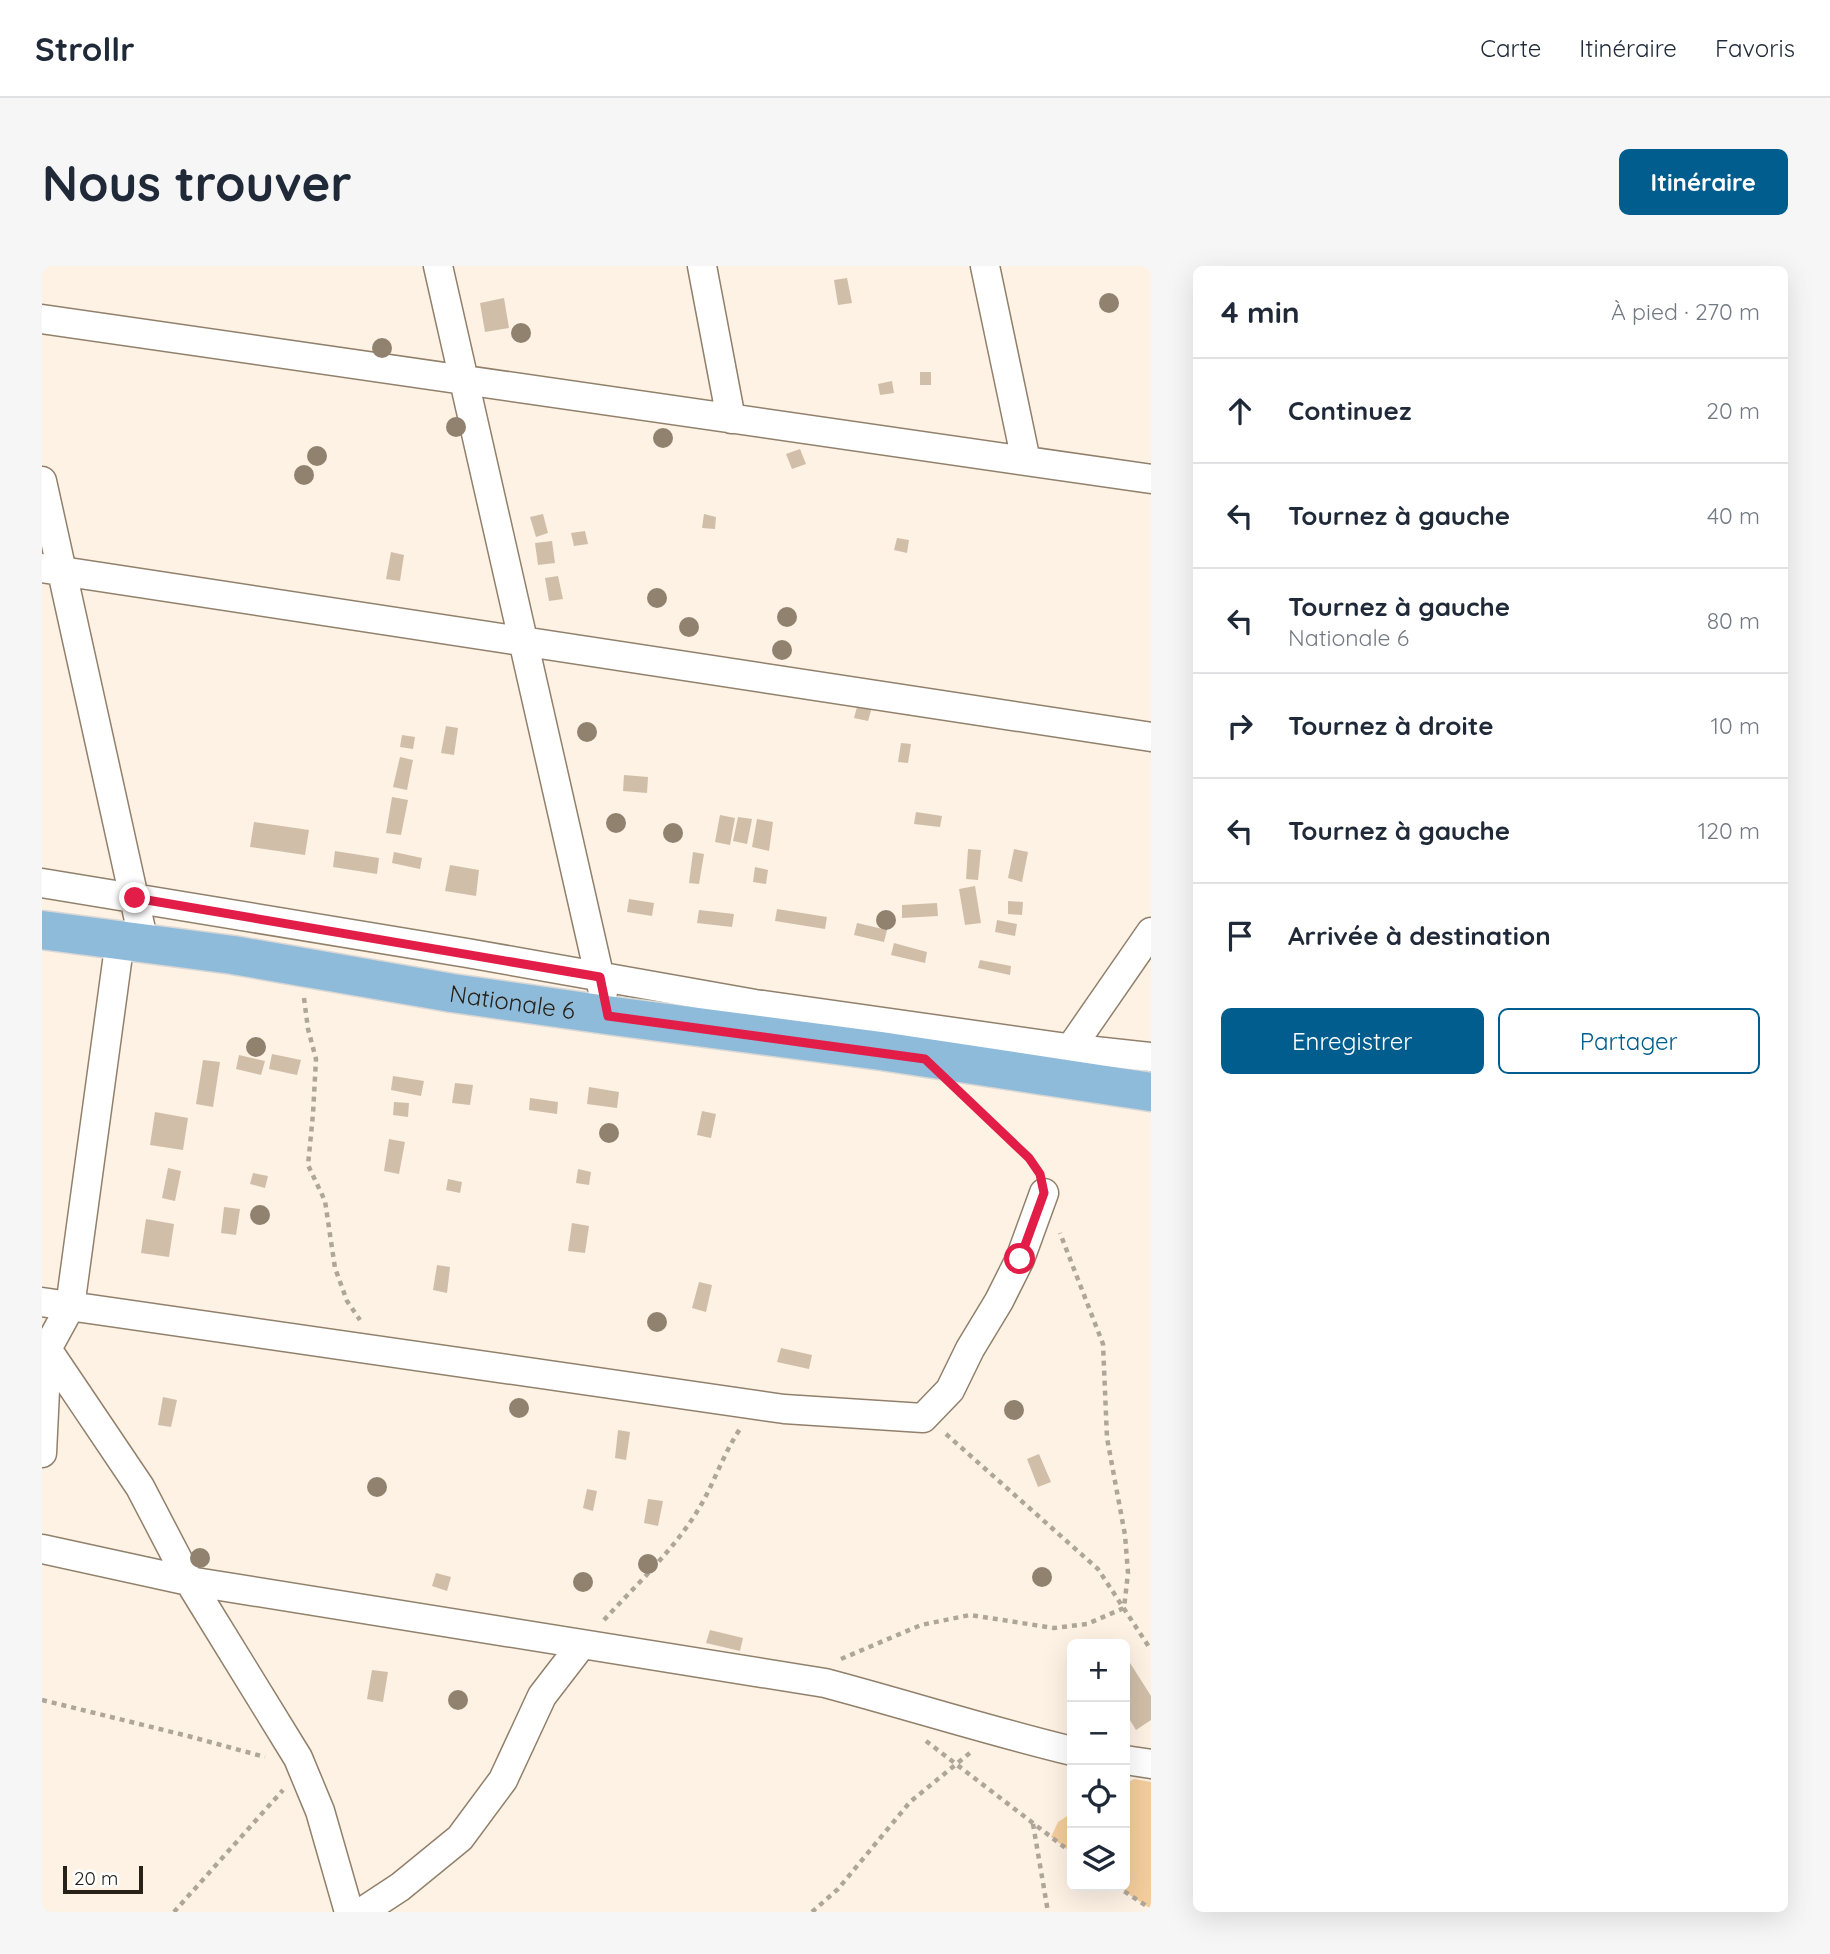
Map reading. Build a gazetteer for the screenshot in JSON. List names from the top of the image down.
{
  "streets": {
    "main road": ["Nationale 6"]
  },
  "scale_bar": "20 m",
  "page": {
    "header": "Strollr",
    "nav": ["Carte", "Itinéraire", "Favoris"],
    "buttons": [
      "Itinéraire",
      ["Enregistrer", "Partager"]
    ],
    "title": "Nous trouver",
    "heading": ["4 min", "À pied · 270 m"],
    "list": [
      ["Continuez", "20 m"],
      ["Tournez à gauche", "40 m"],
      ["Tournez à gauche", "Nationale 6", "80 m"],
      ["Tournez à droite", "10 m"],
      ["Tournez à gauche", "120 m"],
      "Arrivée à destination"
    ],
    "map_buttons": ["+", "−"],
    "scale": "20 m"
  }
}
